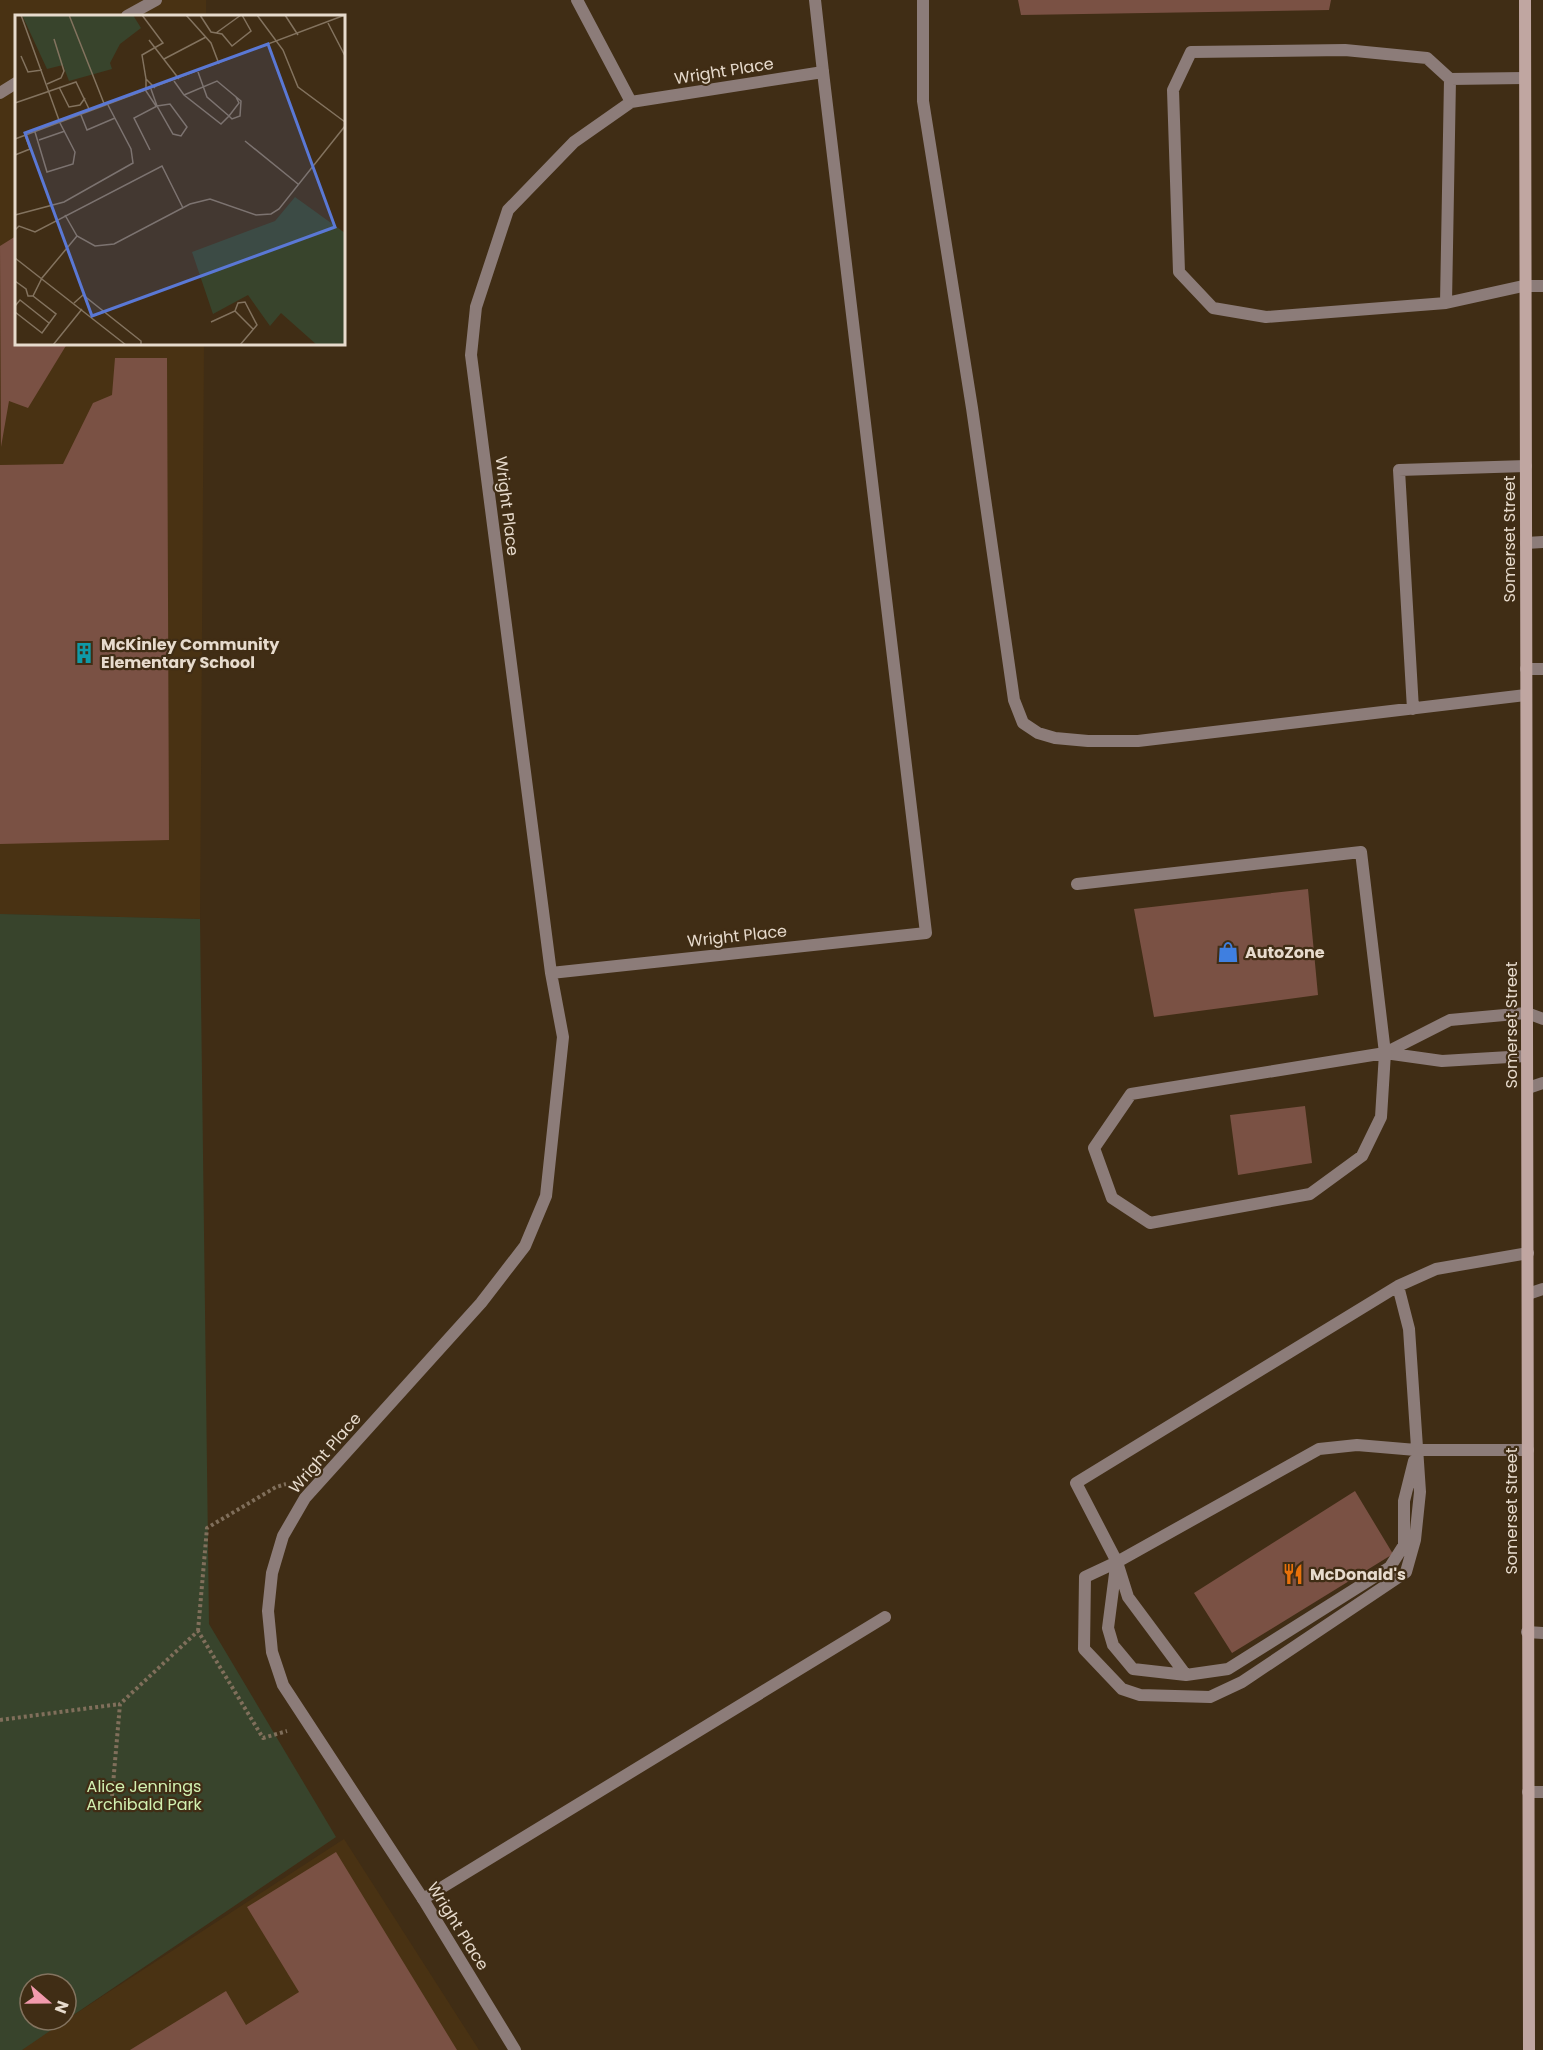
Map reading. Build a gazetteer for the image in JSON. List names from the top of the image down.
{
  "streets": {
    "main road": ["Somerset Street"],
    "street": ["Wright Place"]
  },
  "parks": ["Alice Jennings Archibald Park"],
  "places": {
    "building": ["McKinley Community Elementary School"],
    "shop": ["AutoZone"],
    "restaurant": ["McDonald's"]
  },
  "north": "right"
}
